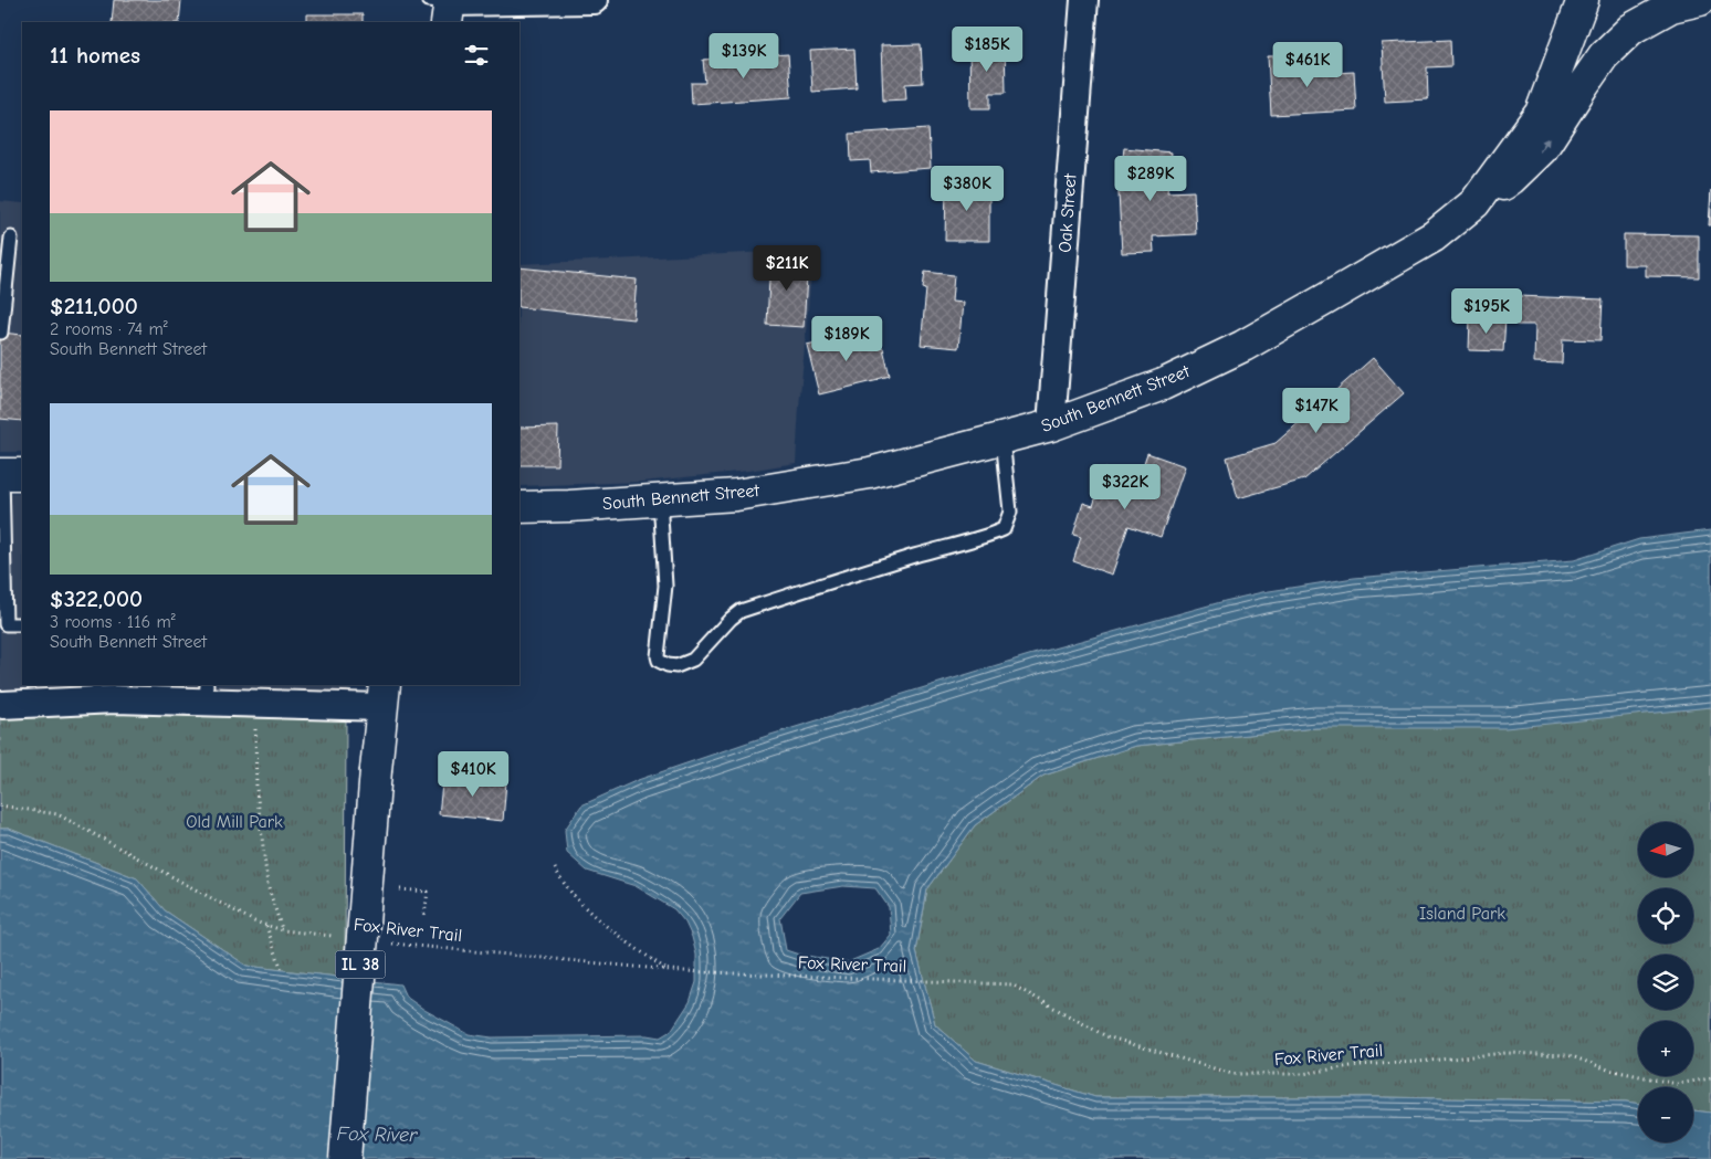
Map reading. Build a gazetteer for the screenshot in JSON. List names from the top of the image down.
{
  "streets": {
    "main road": ["South Bennett Street", "IL 38"],
    "street": ["Oak Street"],
    "path": ["Fox River Trail"]
  },
  "crossings": [
    ["Oak Street", "South Bennett Street"]
  ],
  "water": ["Fox River"],
  "parks": ["Old Mill Park", "Island Park"],
  "north": "left",
  "page": {
    "heading": "11 homes",
    "price": [
      "$185K",
      "$139K",
      "$461K",
      "$289K",
      "$380K",
      "$211K",
      "$195K",
      "$189K",
      "$147K",
      "$322K",
      "$410K"
    ],
    "list": [
      {
        "name": "$211,000",
        "note": "2 rooms · 74 m² · South Bennett Street"
      },
      {
        "name": "$322,000",
        "note": "3 rooms · 116 m² · South Bennett Street"
      }
    ],
    "map_buttons": ["+", "−"]
  }
}
